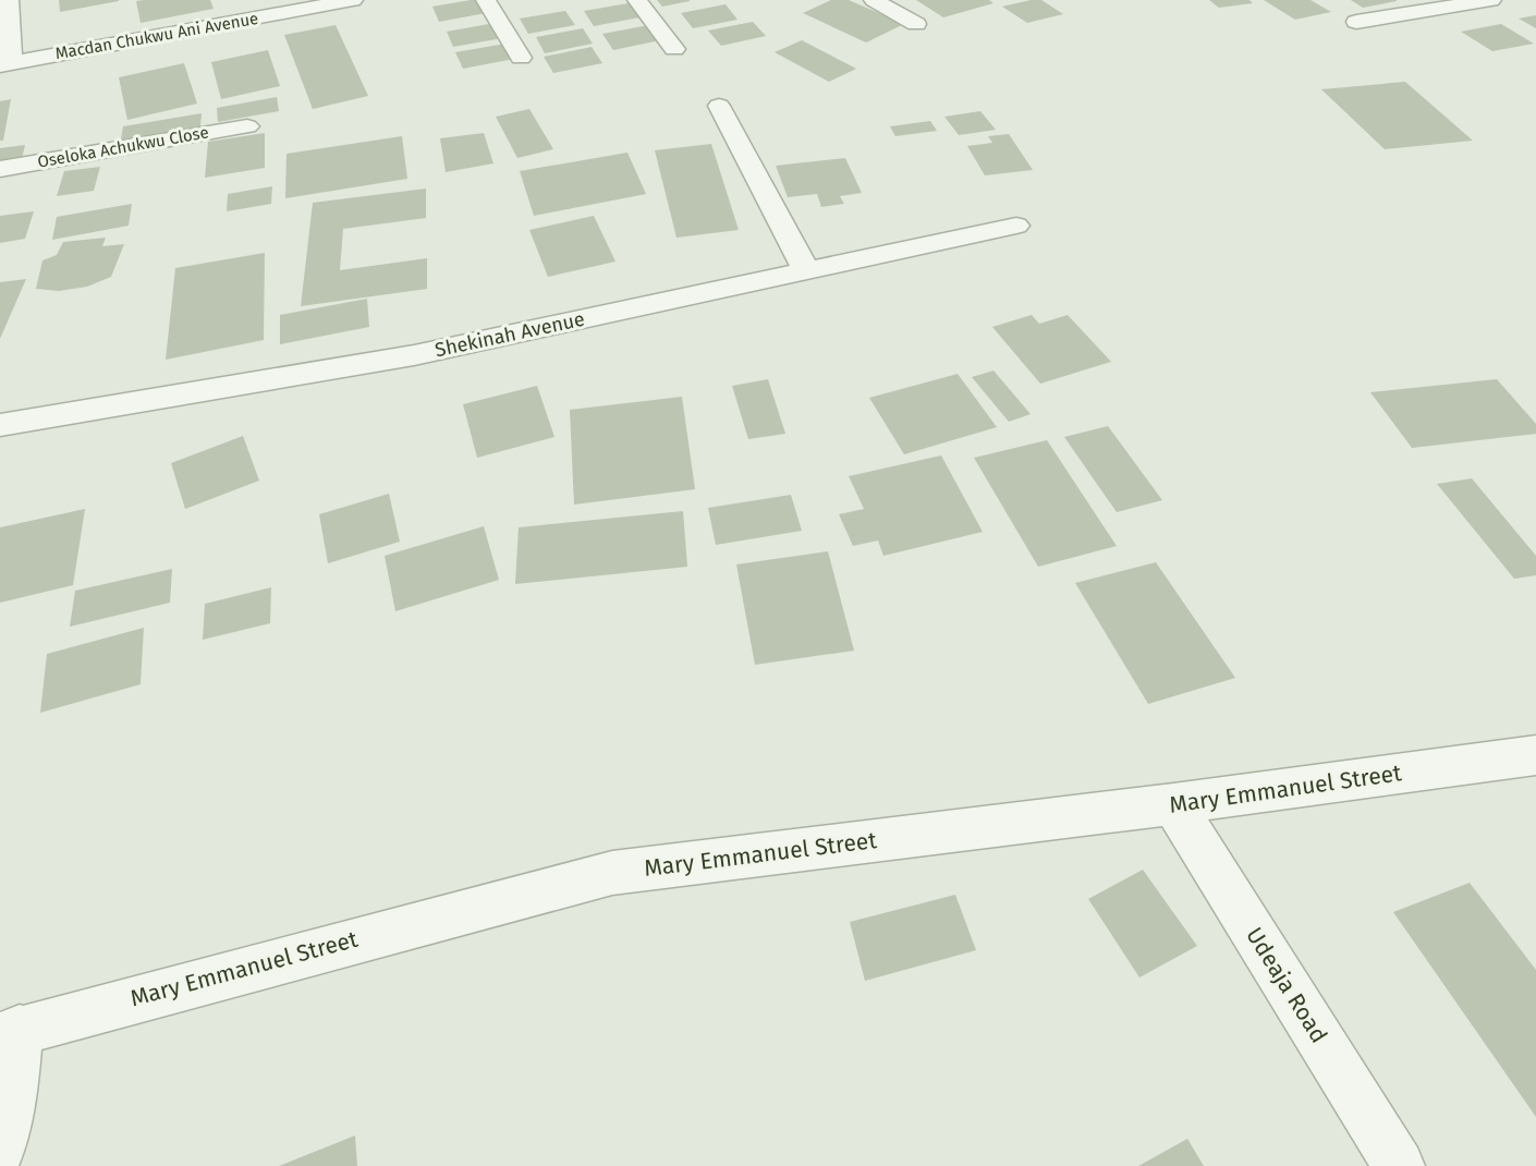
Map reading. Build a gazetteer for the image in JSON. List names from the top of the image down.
{
  "streets": {
    "street": [
      "Macdan Chukwu Ani Avenue",
      "Oseloka Achukwu Close",
      "Shekinah Avenue",
      "Mary Emmanuel Street",
      "Udeaja Road"
    ]
  },
  "crossings": [
    ["Mary Emmanuel Street", "Udeaja Road"]
  ]
}
